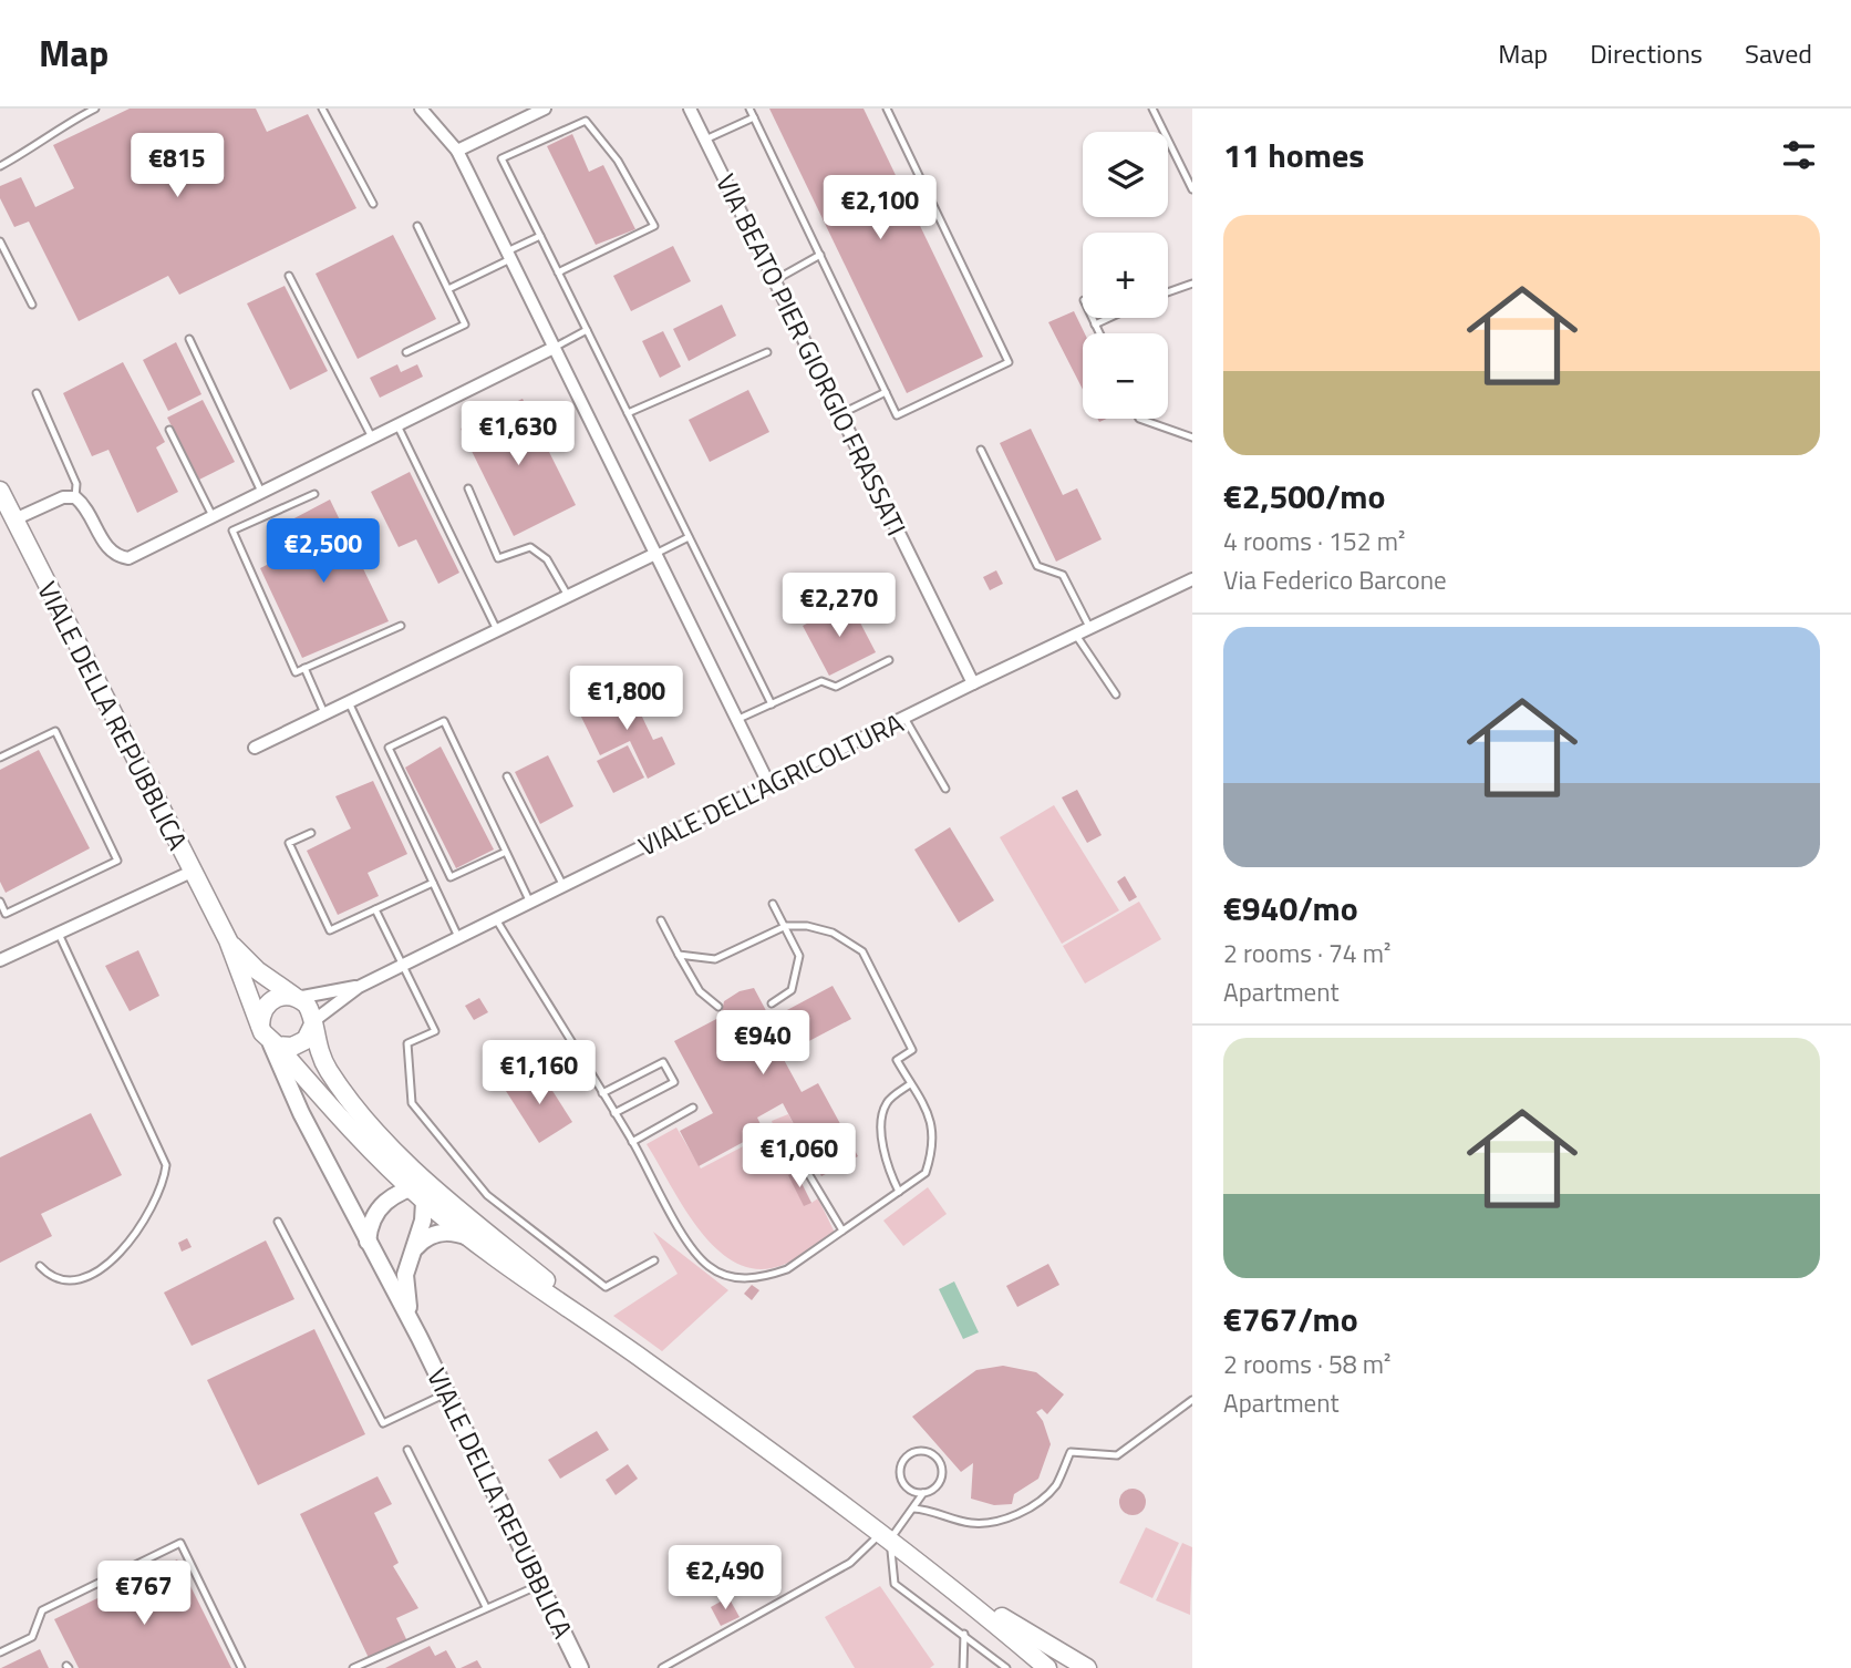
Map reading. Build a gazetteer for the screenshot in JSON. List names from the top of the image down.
{
  "streets": {
    "main road": ["VIALE DELLA REPUBBLICA"],
    "street": ["VIA BEATO PIER GIORGIO FRASSATI", "VIALE DELL'AGRICOLTURA"]
  },
  "crossings": [
    ["VIA BEATO PIER GIORGIO FRASSATI", "VIALE DELL'AGRICOLTURA"],
    ["VIALE DELLA REPUBBLICA", "VIALE DELL'AGRICOLTURA"]
  ],
  "page": {
    "header": "Map",
    "nav": ["Map", "Directions", "Saved"],
    "heading": "11 homes",
    "map_buttons": ["+", "−"],
    "price": [
      "€815",
      "€2,100",
      "€1,630",
      "€2,500",
      "€2,270",
      "€1,800",
      "€940",
      "€1,160",
      "€1,060",
      "€2,490",
      "€767"
    ],
    "list": [
      {
        "name": "€2,500/mo",
        "note": "4 rooms · 152 m² · Via Federico Barcone"
      },
      {
        "name": "€940/mo",
        "note": "2 rooms · 74 m² · Apartment"
      },
      {
        "name": "€767/mo",
        "note": "2 rooms · 58 m² · Apartment"
      }
    ]
  }
}
